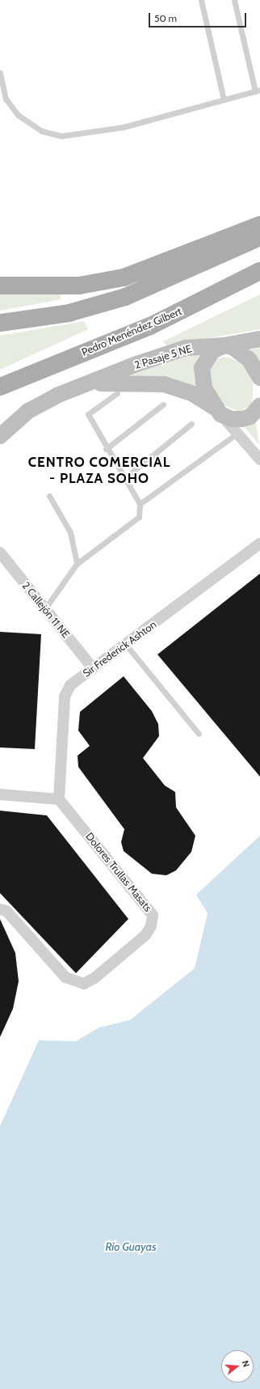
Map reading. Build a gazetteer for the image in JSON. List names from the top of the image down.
{
  "streets": {
    "main road": ["Pedro Menéndez Gilbert"],
    "street": [
      "2 Pasaje 5 NE",
      "2 Callejón 11 NE",
      "Sir Frederick Ashton",
      "Dolores Trullas Masats"
    ]
  },
  "crossings": [
    ["2 Callejón 11 NE", "Sir Frederick Ashton"],
    ["Sir Frederick Ashton", "Dolores Trullas Masats"]
  ],
  "districts": ["CENTRO COMERCIAL - PLAZA SOHO"],
  "water": ["Río Guayas"],
  "scale_bar": "50 m",
  "north": "right"
}
